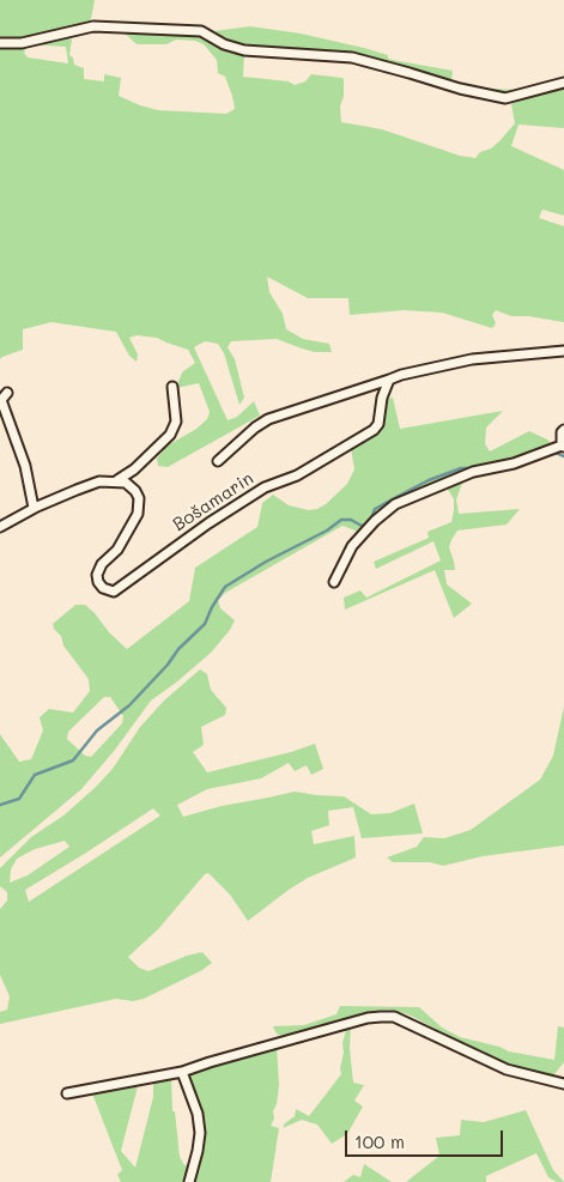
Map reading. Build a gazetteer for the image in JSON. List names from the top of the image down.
{
  "streets": {
    "street": ["Bošamarin"]
  },
  "scale_bar": "100 m"
}
